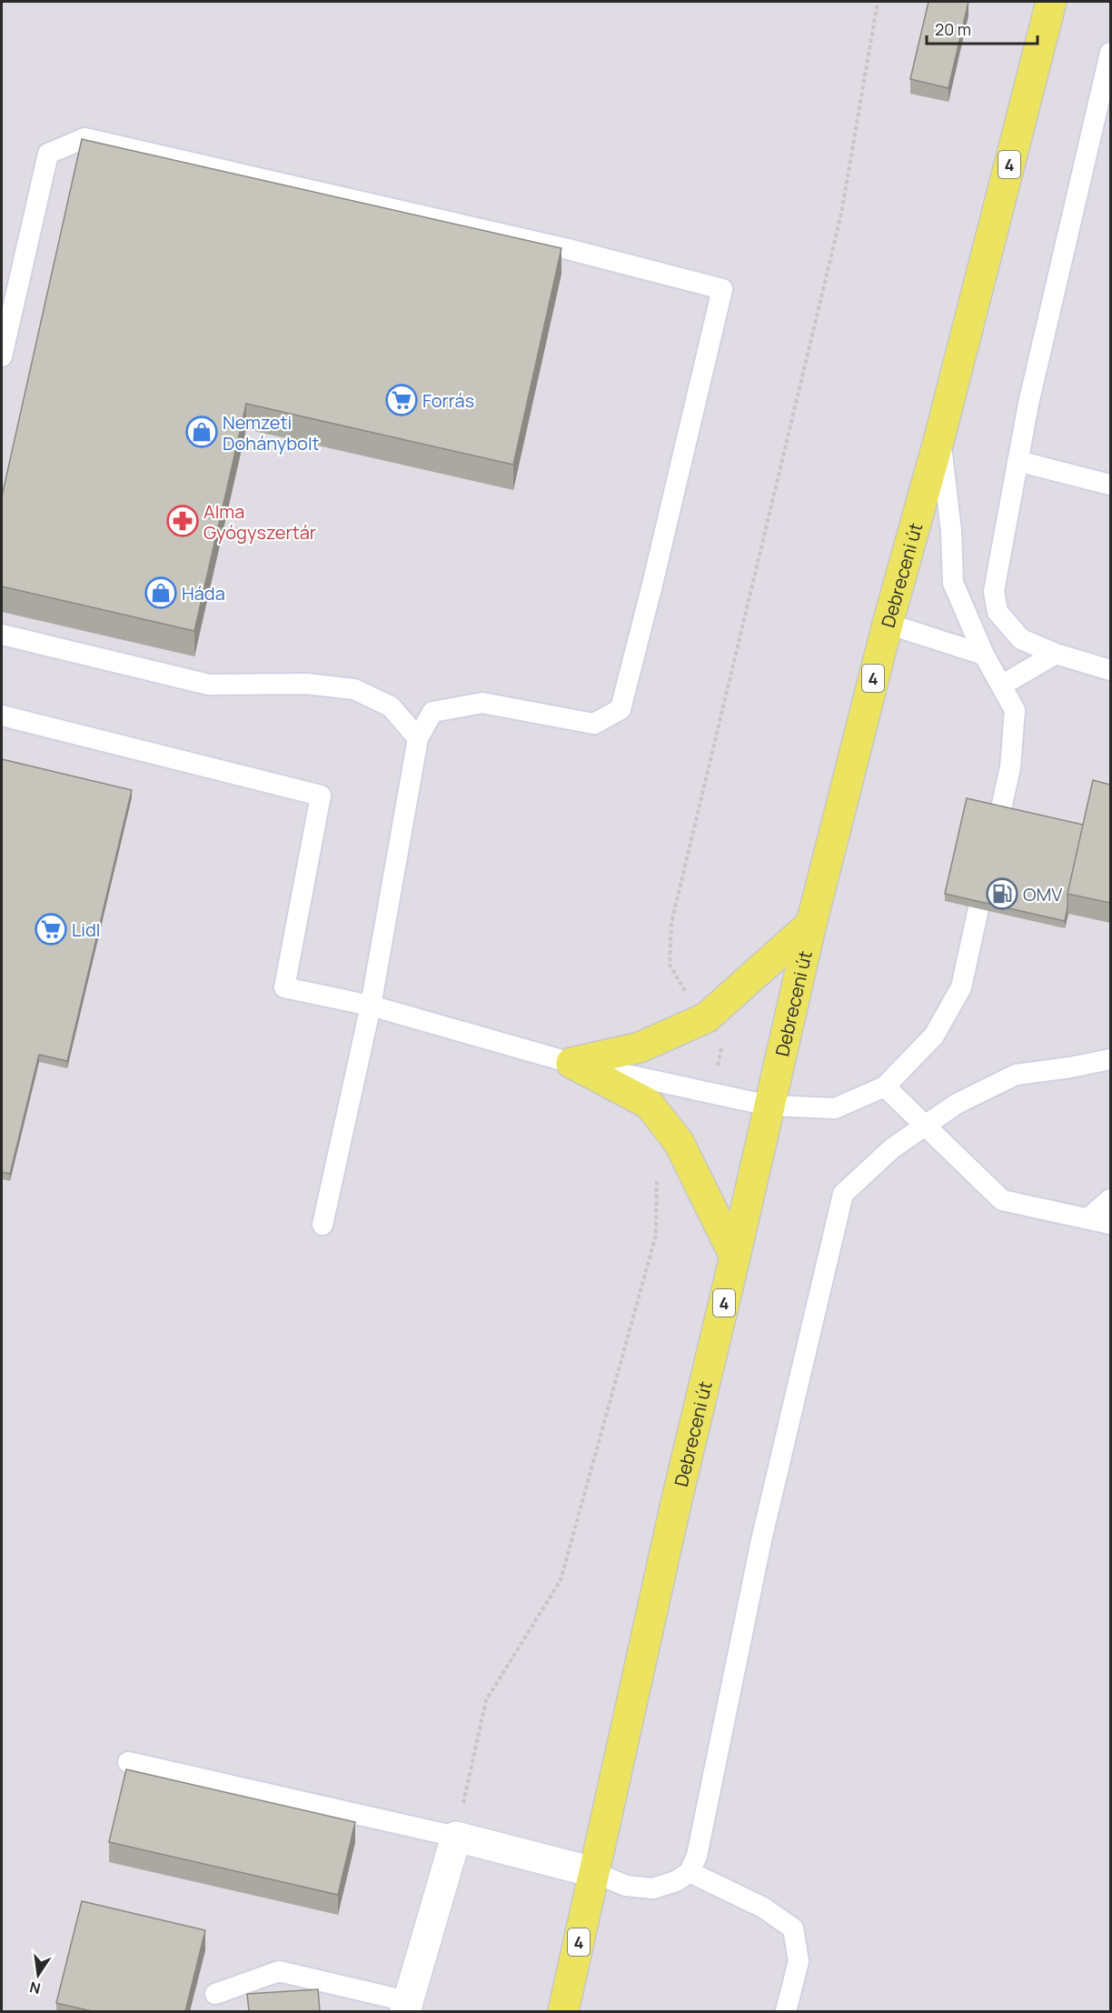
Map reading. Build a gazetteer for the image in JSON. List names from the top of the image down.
{
  "streets": {
    "main road": ["4", "Debreceni út"]
  },
  "places": {
    "supermarket": ["Forrás", "Lidl"],
    "shop": ["Nemzeti Dohánybolt", "Háda"],
    "pharmacy": ["Alma Gyógyszertár"],
    "fuel station": ["OMV"]
  },
  "scale_bar": "20 m",
  "north": "bottom"
}
